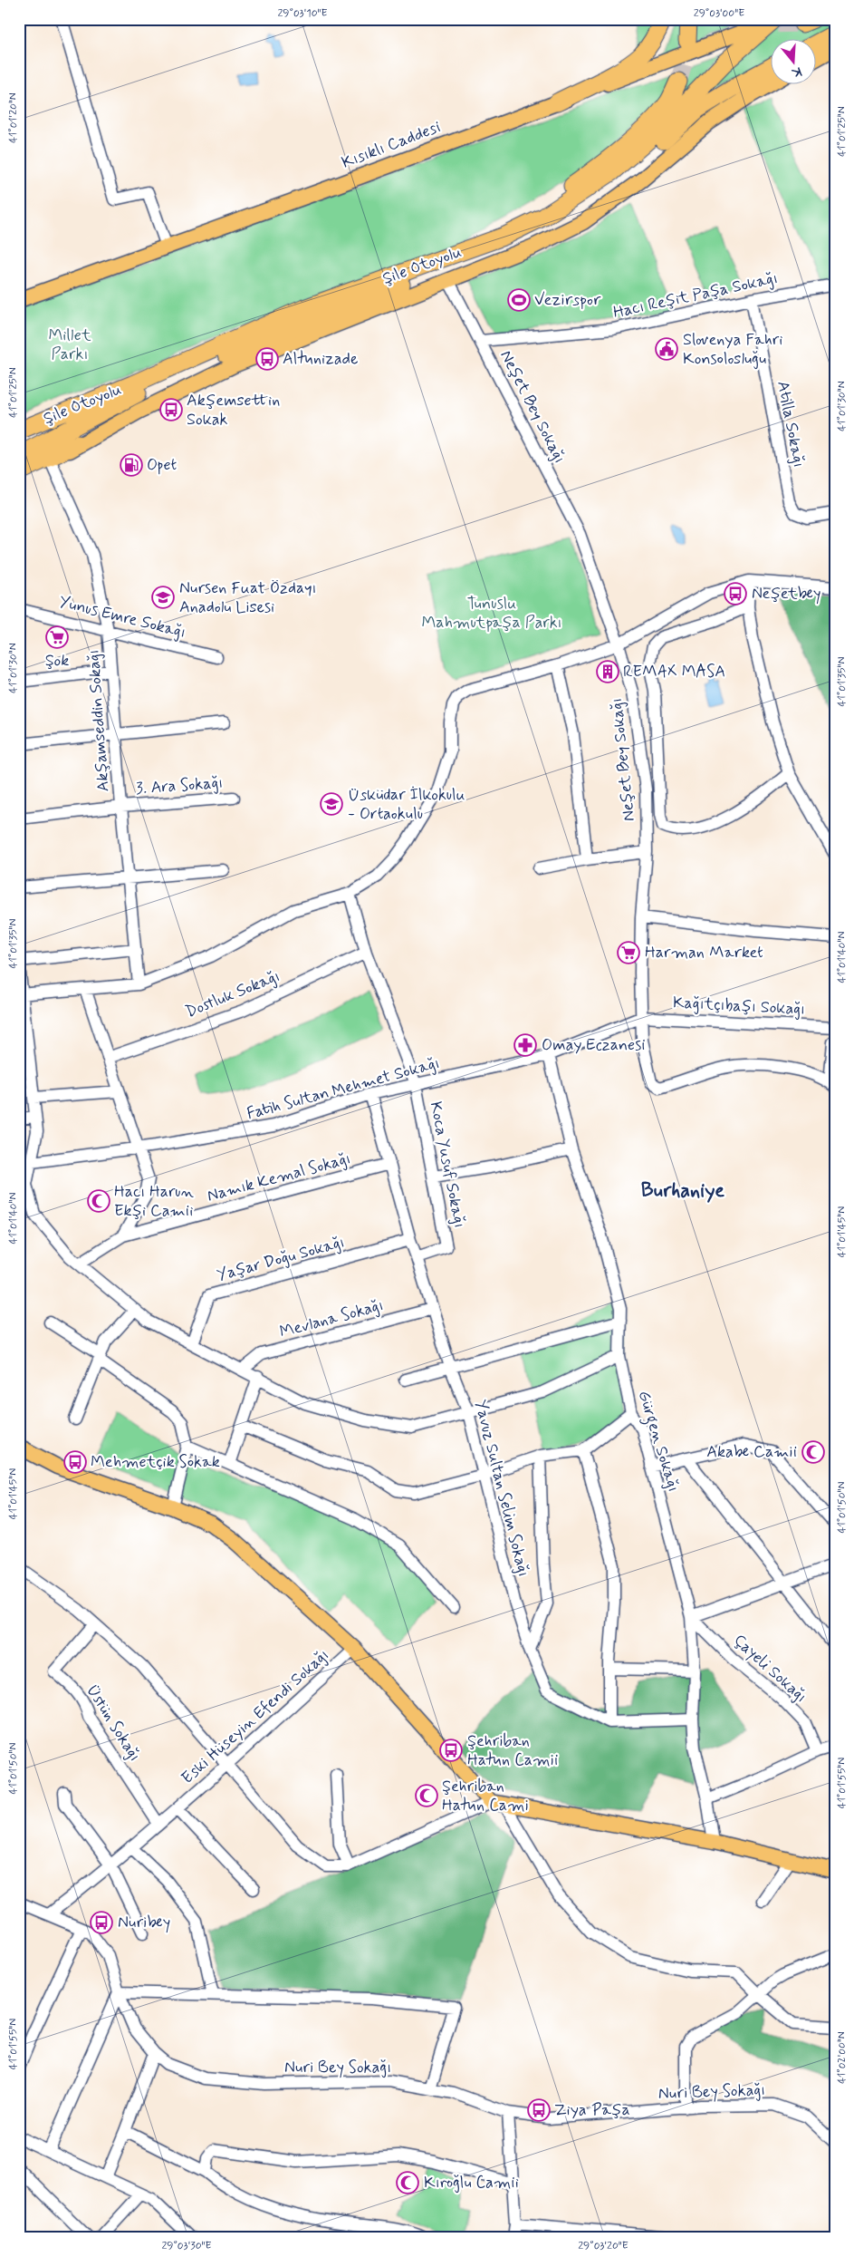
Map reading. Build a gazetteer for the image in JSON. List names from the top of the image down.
{
  "streets": {
    "highway": ["Şile Otoyolu"],
    "main road": ["Kısıklı Caddesi"],
    "street": [
      "Hacı Reşit Paşa Sokağı",
      "Neşet Bey Sokağı",
      "Atilla Sokağı",
      "Yunus Emre Sokağı",
      "Akşamseddin Sokağı",
      "3. Ara Sokağı",
      "Dostluk Sokağı",
      "Kağıtçıbaşı Sokağı",
      "Fatih Sultan Mehmet Sokağı",
      "Koca Yusuf Sokağı",
      "Namık Kemal Sokağı",
      "Yaşar Doğu Sokağı",
      "Mevlana Sokağı",
      "Gürgen Sokağı",
      "Yavuz Sultan Selim Sokağı",
      "Çayeli Sokağı",
      "Eski Hüseyin Efendi Sokağı",
      "Üstün Sokağı",
      "Nuri Bey Sokağı"
    ]
  },
  "crossings": [
    ["Kısıklı Caddesi", "Şile Otoyolu"],
    ["Hacı Reşit Paşa Sokağı", "Neşet Bey Sokağı"],
    ["Hacı Reşit Paşa Sokağı", "Atilla Sokağı"],
    ["Neşet Bey Sokağı", "Kağıtçıbaşı Sokağı"],
    ["Neşet Bey Sokağı", "Fatih Sultan Mehmet Sokağı"],
    ["Yunus Emre Sokağı", "Akşamseddin Sokağı"],
    ["Akşamseddin Sokağı", "3. Ara Sokağı"],
    ["Dostluk Sokağı", "Koca Yusuf Sokağı"],
    ["Kağıtçıbaşı Sokağı", "Fatih Sultan Mehmet Sokağı"],
    ["Fatih Sultan Mehmet Sokağı", "Koca Yusuf Sokağı"],
    ["Fatih Sultan Mehmet Sokağı", "Gürgen Sokağı"],
    ["Fatih Sultan Mehmet Sokağı", "Yavuz Sultan Selim Sokağı"],
    ["Koca Yusuf Sokağı", "Yavuz Sultan Selim Sokağı"],
    ["Namık Kemal Sokağı", "Yavuz Sultan Selim Sokağı"],
    ["Yaşar Doğu Sokağı", "Yavuz Sultan Selim Sokağı"],
    ["Mevlana Sokağı", "Yavuz Sultan Selim Sokağı"],
    ["Gürgen Sokağı", "Yavuz Sultan Selim Sokağı"],
    ["Gürgen Sokağı", "Çayeli Sokağı"],
    ["Eski Hüseyin Efendi Sokağı", "Üstün Sokağı"],
    ["Eski Hüseyin Efendi Sokağı", "Nuri Bey Sokağı"]
  ],
  "districts": ["Burhaniye"],
  "parks": ["Millet Parkı", "Tunuslu Mahmutpaşa Parkı"],
  "places": {
    "sports": ["Vezirspor"],
    "public building": ["Slovenya Fahri Konsolosluğu"],
    "bus stop": [
      "Altunizade",
      "Akşemsettin Sokak",
      "Neşetbey",
      "Mehmetçik Sokak",
      "Şehriban Hatun Camii",
      "Nuribey",
      "Ziya Paşa"
    ],
    "fuel station": ["Opet"],
    "school or university": ["Nursen Fuat Özdayı Anadolu Lisesi", "Üsküdar İlkokulu - Ortaokulu"],
    "supermarket": ["Şok", "Harman Market"],
    "building": ["REMAX MASA"],
    "pharmacy": ["Omay Eczanesi"],
    "mosque": [
      "Hacı Harun Ekşi Camii",
      "Akabe Camii",
      "Şehriban Hatun Cami",
      "Kıroğlu Camii"
    ]
  },
  "north": "bottom",
  "coordinates": [
    "29°03'10\"E",
    "29°03'00\"E",
    "41°01'20\"N",
    "41°01'25\"N",
    "41°01'30\"N",
    "41°01'35\"N",
    "41°01'40\"N",
    "41°01'45\"N",
    "41°01'50\"N",
    "41°01'55\"N",
    "41°02'00\"N",
    "29°03'30\"E",
    "29°03'20\"E"
  ]
}
